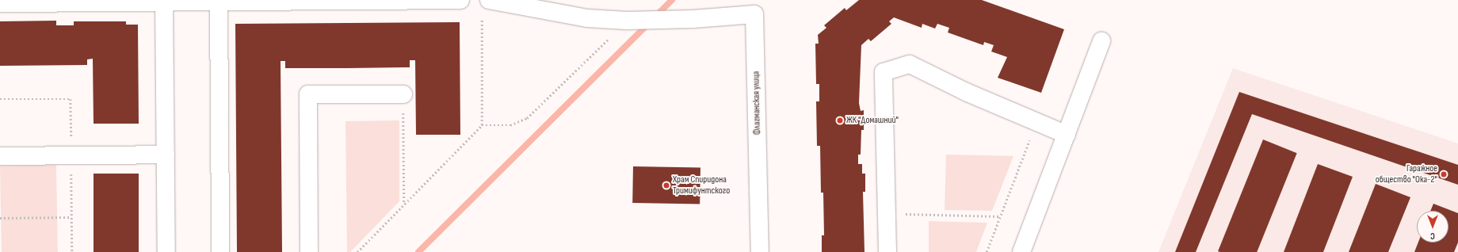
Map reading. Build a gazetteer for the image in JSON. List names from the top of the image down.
{
  "streets": {
    "street": ["Флагманская улица"]
  },
  "places": ["ЖК \"Домашний\"", "Гаражное общество \"Ока-2\"", "Храм Спиридона Тримифунтского"],
  "north": "bottom"
}
